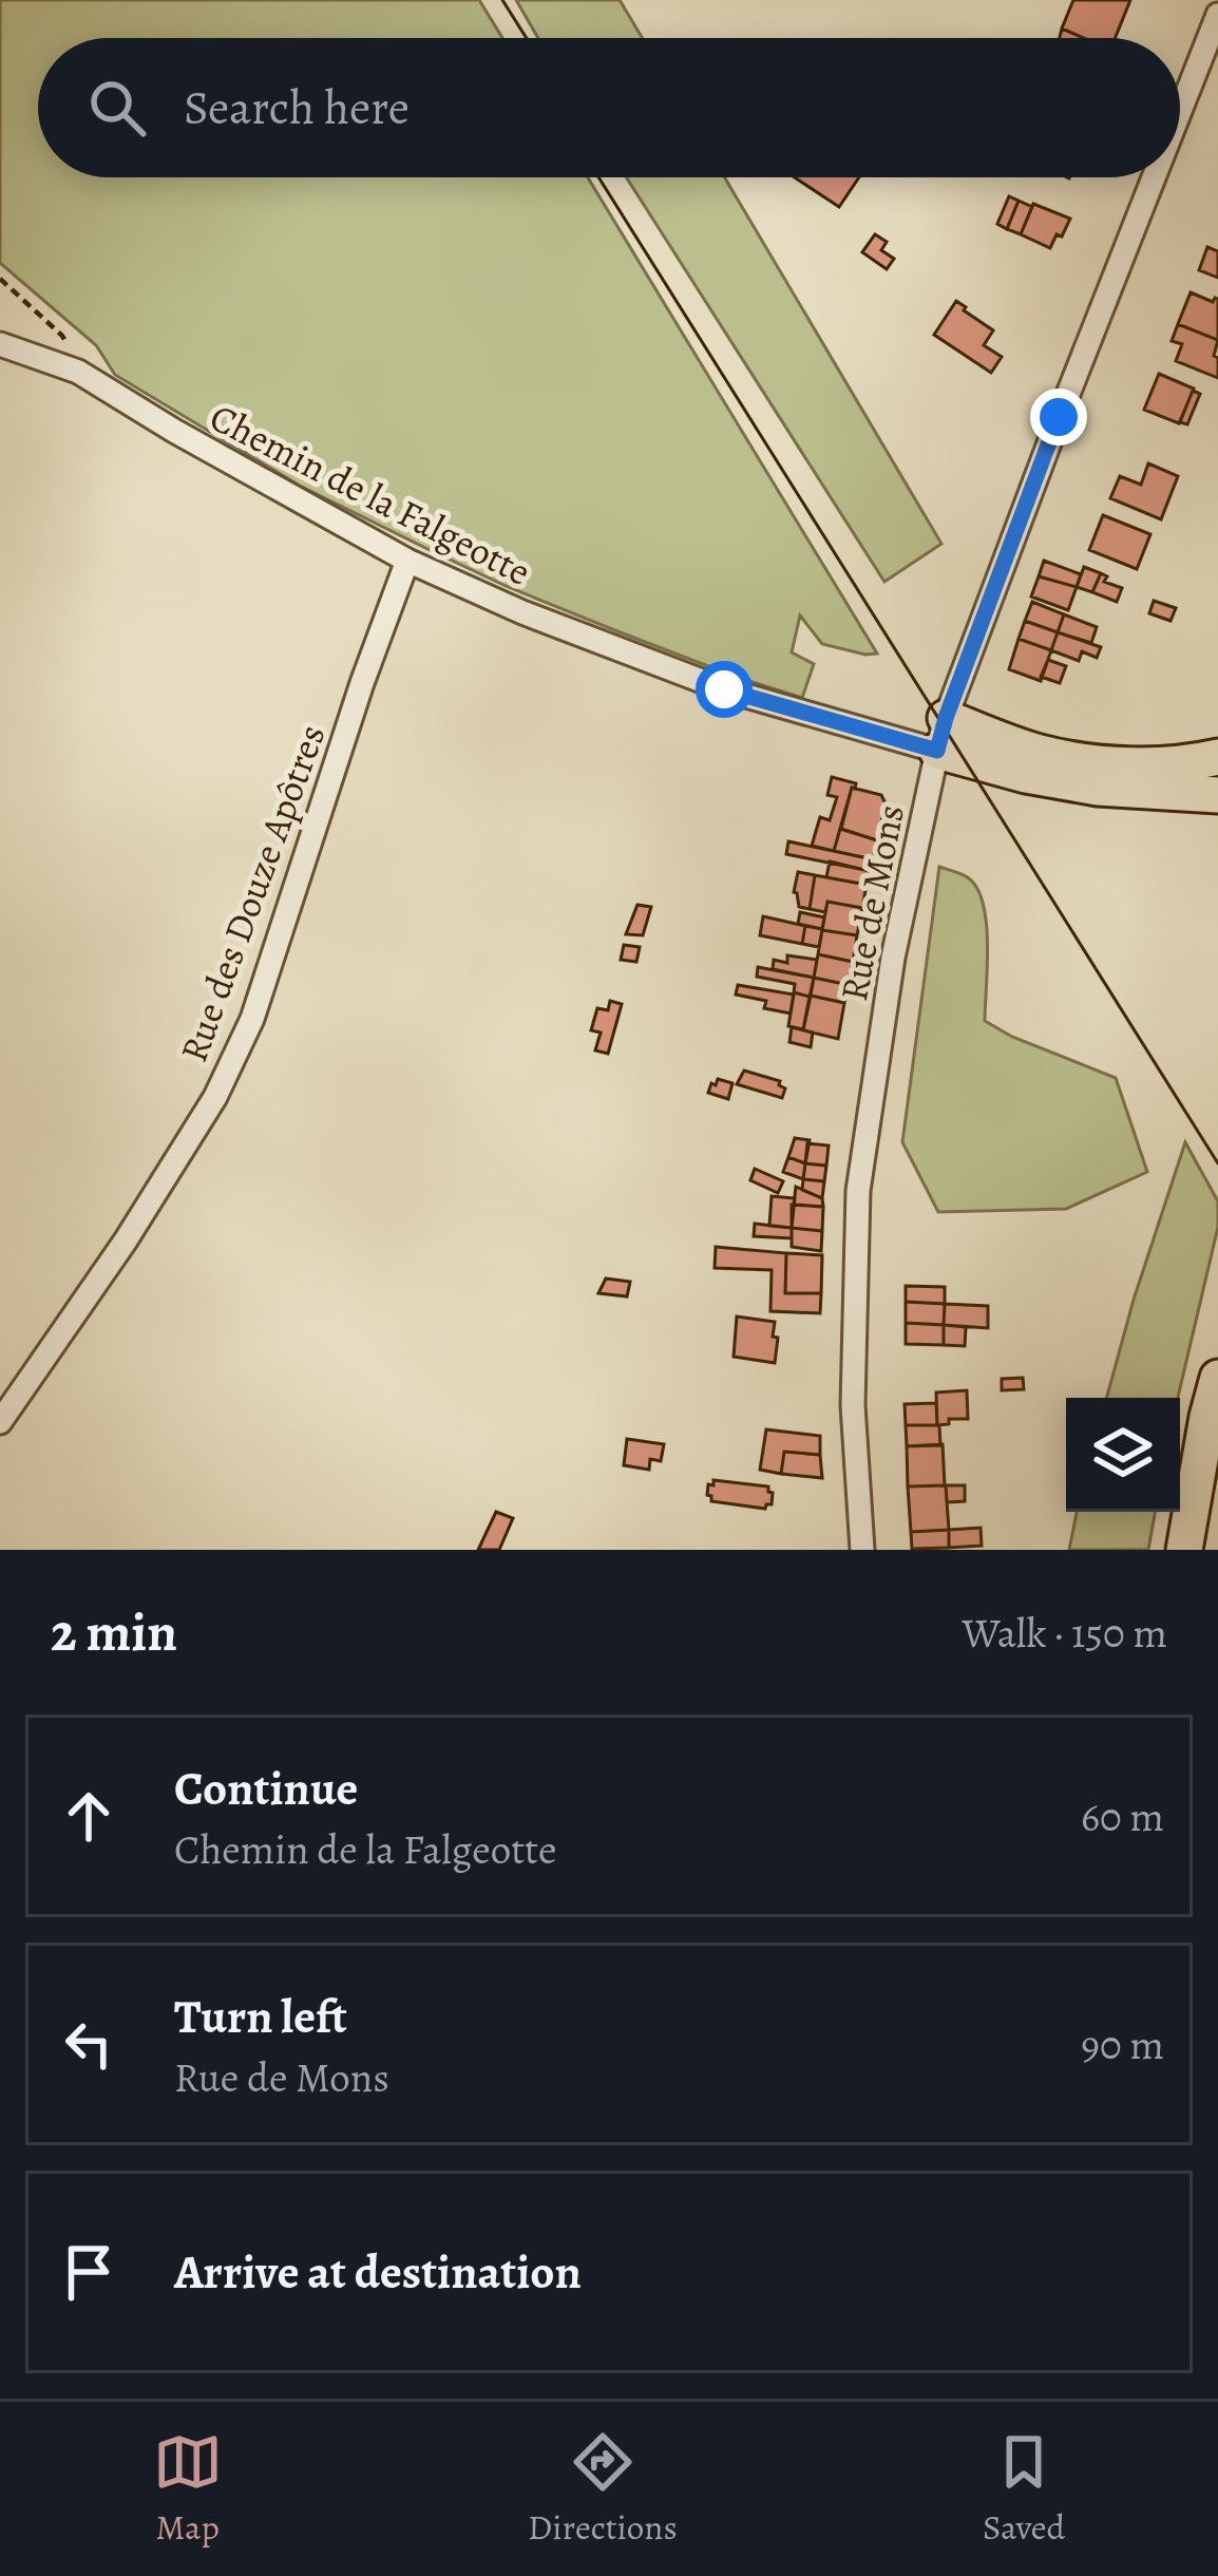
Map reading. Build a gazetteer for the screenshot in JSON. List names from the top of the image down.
{
  "streets": {
    "street": ["Chemin de la Falgeotte", "Rue des Douze Apôtres", "Rue de Mons"]
  },
  "crossings": [
    ["Chemin de la Falgeotte", "Rue des Douze Apôtres"],
    ["Chemin de la Falgeotte", "Rue de Mons"]
  ],
  "page": {
    "search": "Search here",
    "heading": ["2 min", "Walk · 150 m"],
    "list": [
      ["Continue", "Chemin de la Falgeotte", "60 m"],
      ["Turn left", "Rue de Mons", "90 m"],
      "Arrive at destination"
    ],
    "nav": ["Map", "Directions", "Saved"]
  }
}
